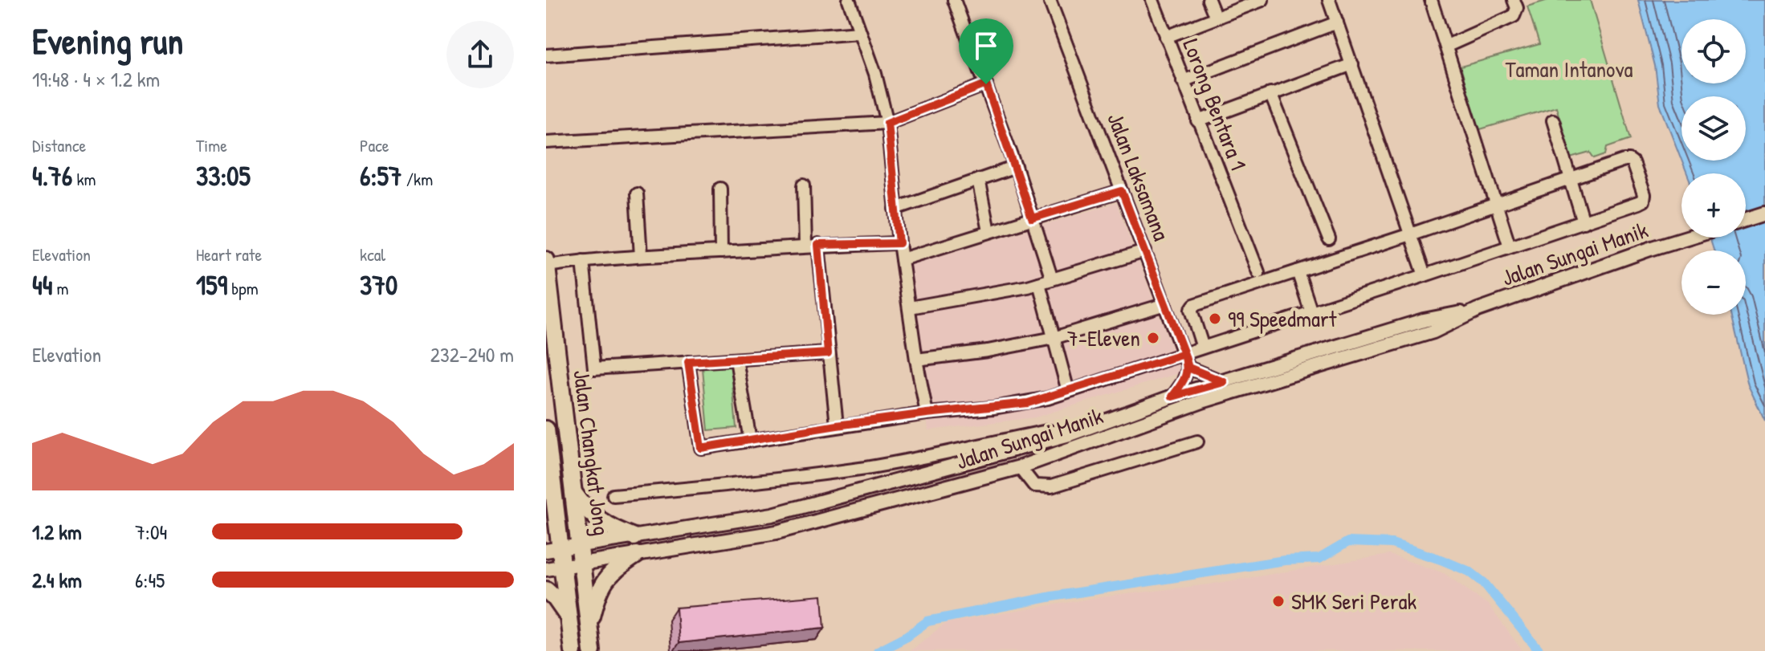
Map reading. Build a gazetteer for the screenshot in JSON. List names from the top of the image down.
{
  "streets": {
    "highway": ["Jalan Changkat Jong"],
    "main road": ["Jalan Sungai Manik"],
    "street": ["Lorong Bentara 1", "Jalan Laksamana"]
  },
  "crossings": [
    ["Jalan Sungai Manik", "Jalan Changkat Jong"]
  ],
  "parks": ["Taman Intanova"],
  "places": ["99 Speedmart", "7-Eleven", "SMK Seri Perak"],
  "page": {
    "heading": ["Evening run", "19:48 · 4 × 1.2 km"],
    "map_buttons": ["+", "−"],
    "stats": [
      ["Distance", "4.76 km"],
      ["Time", "33:05"],
      ["Pace", "6:57 /km"],
      ["Elevation", "44 m"],
      ["Heart rate", "159 bpm"],
      ["kcal", "370"]
    ],
    "chart": ["Elevation", "232–240 m"],
    "list": [
      {
        "name": "1.2 km",
        "note": "7:04"
      },
      {
        "name": "2.4 km",
        "note": "6:45"
      }
    ]
  }
}
